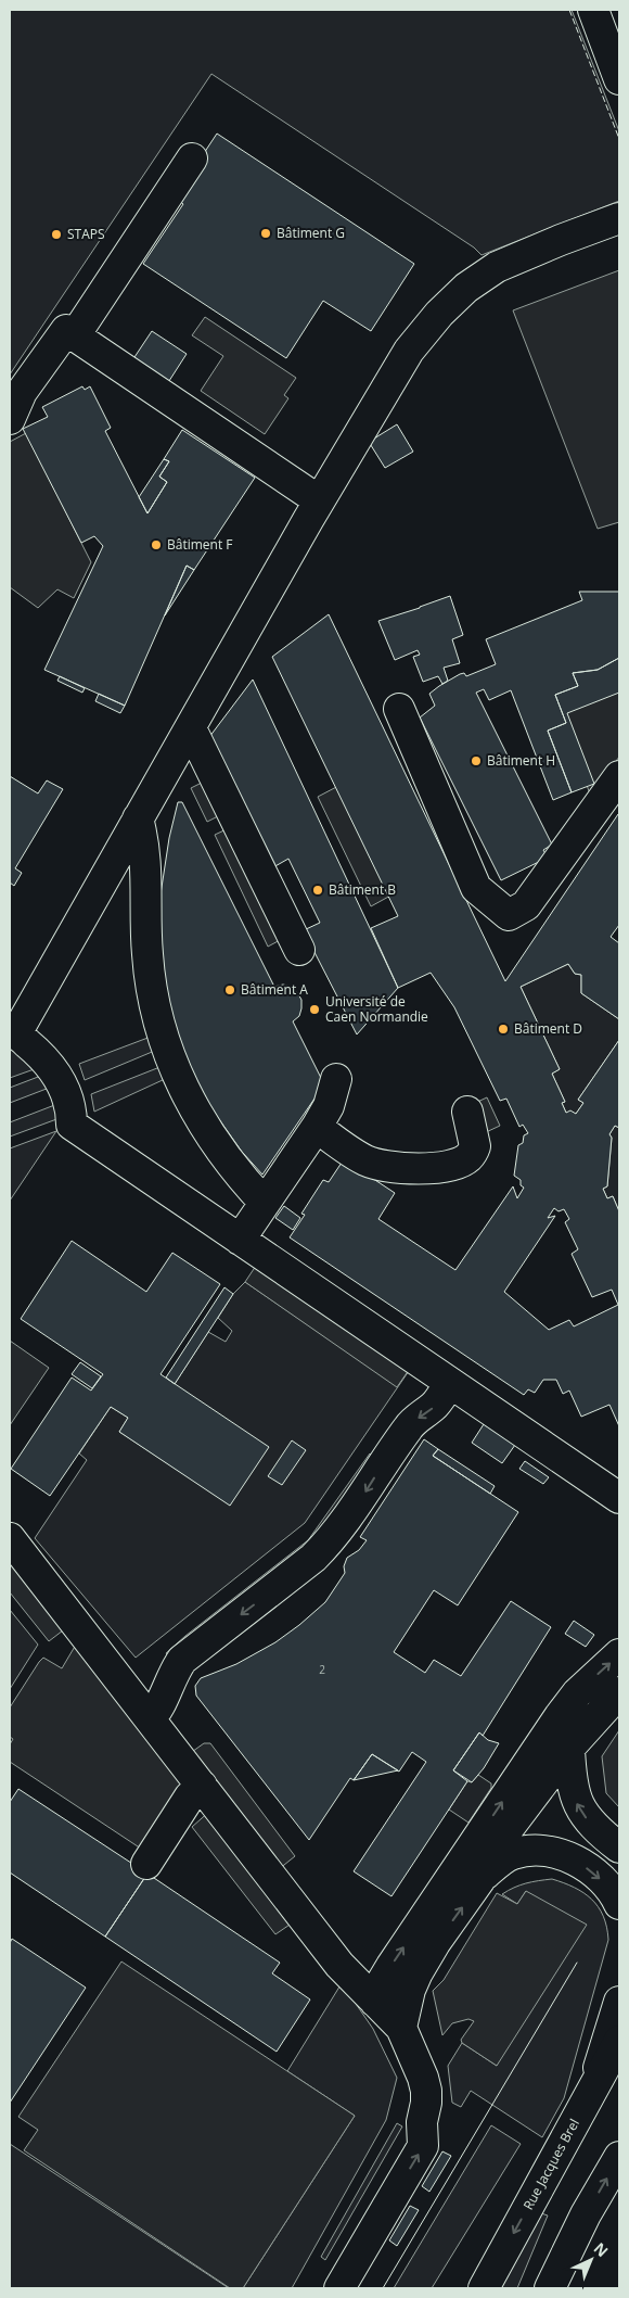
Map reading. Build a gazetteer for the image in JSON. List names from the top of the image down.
{
  "streets": {
    "street": ["Rue Jacques Brel"]
  },
  "places": [
    "Bâtiment G",
    "STAPS",
    "Bâtiment F",
    "Bâtiment H",
    "Bâtiment B",
    "Bâtiment A",
    "Université de Caen Normandie",
    "Bâtiment D"
  ],
  "house_numbers": ["2"],
  "north": "top right"
}
